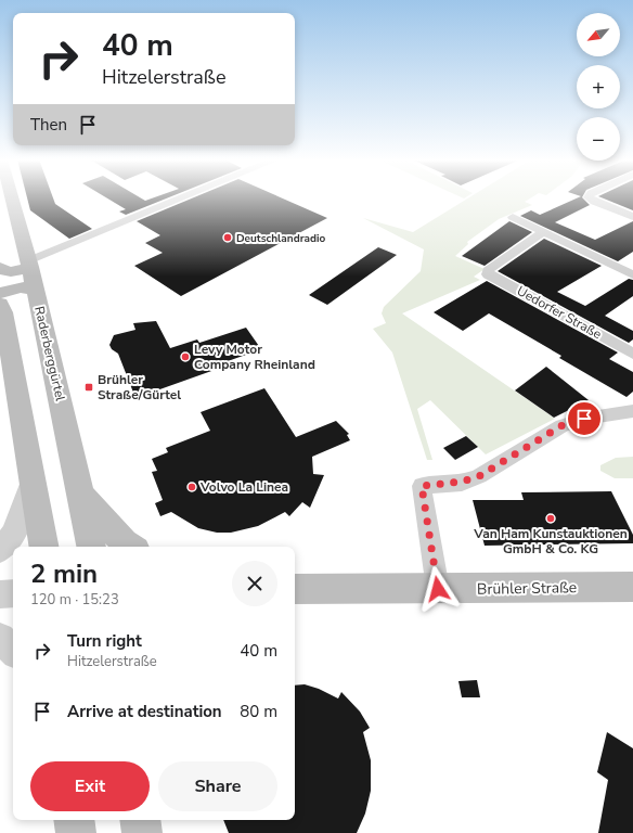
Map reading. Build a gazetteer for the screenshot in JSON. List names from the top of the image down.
{
  "streets": {
    "main road": ["Raderberggürtel", "Brühler Straße"],
    "street": ["Uedorfer Straße"]
  },
  "places": {
    "other": [
      "Deutschlandradio",
      "Levy Motor Company Rheinland",
      "Volvo La Linea",
      "Van Ham Kunstauktionen GmbH & Co. KG"
    ],
    "transit": ["Brühler Straße/Gürtel"]
  },
  "north": "bottom left",
  "page": {
    "map_buttons": ["+", "−"],
    "turn": ["40 m", "Hitzelerstraße"],
    "then": "Then",
    "heading": ["2 min", "120 m · 15:23"],
    "list": [
      {
        "name": "Turn right",
        "note": "Hitzelerstraße",
        "value": "40 m"
      },
      {
        "name": "Arrive at destination",
        "value": "80 m"
      }
    ],
    "buttons": ["Exit", "Share"]
  }
}
